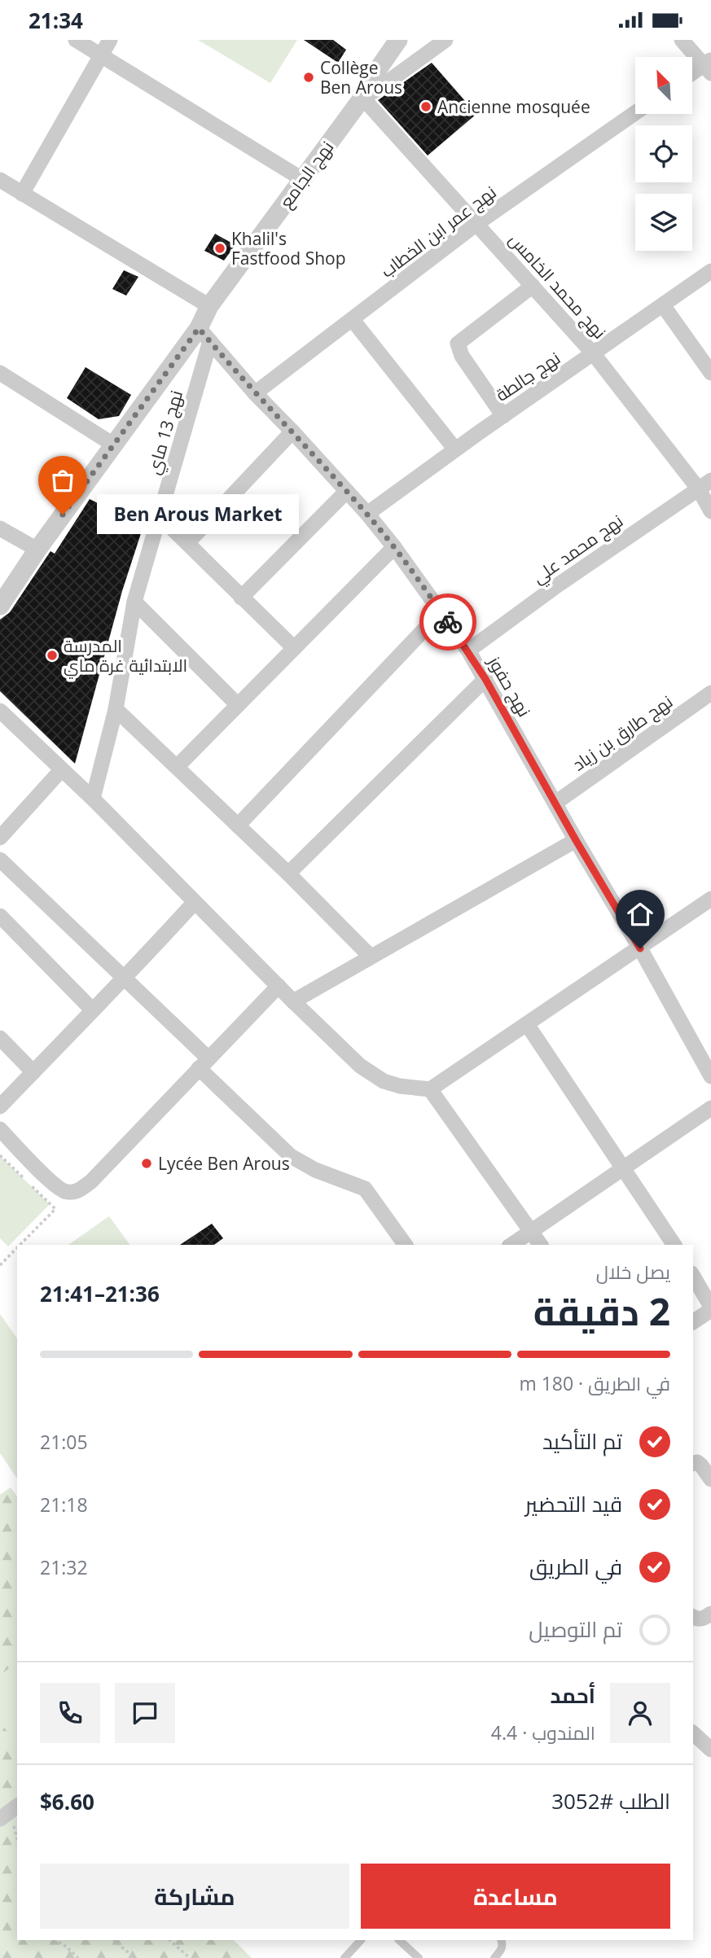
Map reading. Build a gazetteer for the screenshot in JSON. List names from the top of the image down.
{
  "streets": {
    "street": [
      "نهج الجامع",
      "نهج عمر ابن الخطاب",
      "نهج محمد الخامس",
      "نهج جالطة",
      "نهج 13 ماي",
      "نهج محمد علي",
      "نهج حفوز",
      "نهج طارق بن زياد"
    ]
  },
  "crossings": [
    ["نهج الجامع", "نهج محمد الخامس"],
    ["نهج الجامع", "نهج 13 ماي"],
    ["نهج الجامع", "نهج حفوز"],
    ["نهج عمر ابن الخطاب", "نهج محمد الخامس"],
    ["نهج عمر ابن الخطاب", "نهج حفوز"],
    ["نهج محمد الخامس", "نهج جالطة"],
    ["نهج محمد الخامس", "نهج محمد علي"],
    ["نهج جالطة", "نهج حفوز"],
    ["نهج 13 ماي", "نهج حفوز"],
    ["نهج محمد علي", "نهج حفوز"],
    ["نهج حفوز", "نهج طارق بن زياد"]
  ],
  "places": [
    "Collège Ben Arous",
    "Ancienne mosquée",
    "Khalil's Fastfood Shop",
    "Ben Arous Market",
    "المدرسة الابتدائية غرة ماي",
    "Lycée Ben Arous"
  ],
  "north": "top left",
  "page": {
    "status": "21:34",
    "bubble": "Ben Arous Market",
    "heading": ["2 دقيقة", "يصل خلال", "21:36–21:41"],
    "panel": [
      "أحمد",
      "المندوب · 4.4",
      "الطلب #3052",
      "$6.60"
    ],
    "bar": "في الطريق · 180 m",
    "list": [
      ["تم التأكيد", "21:05"],
      ["قيد التحضير", "21:18"],
      ["في الطريق", "21:32"],
      "تم التوصيل"
    ],
    "buttons": ["مساعدة", "مشاركة"]
  }
}
